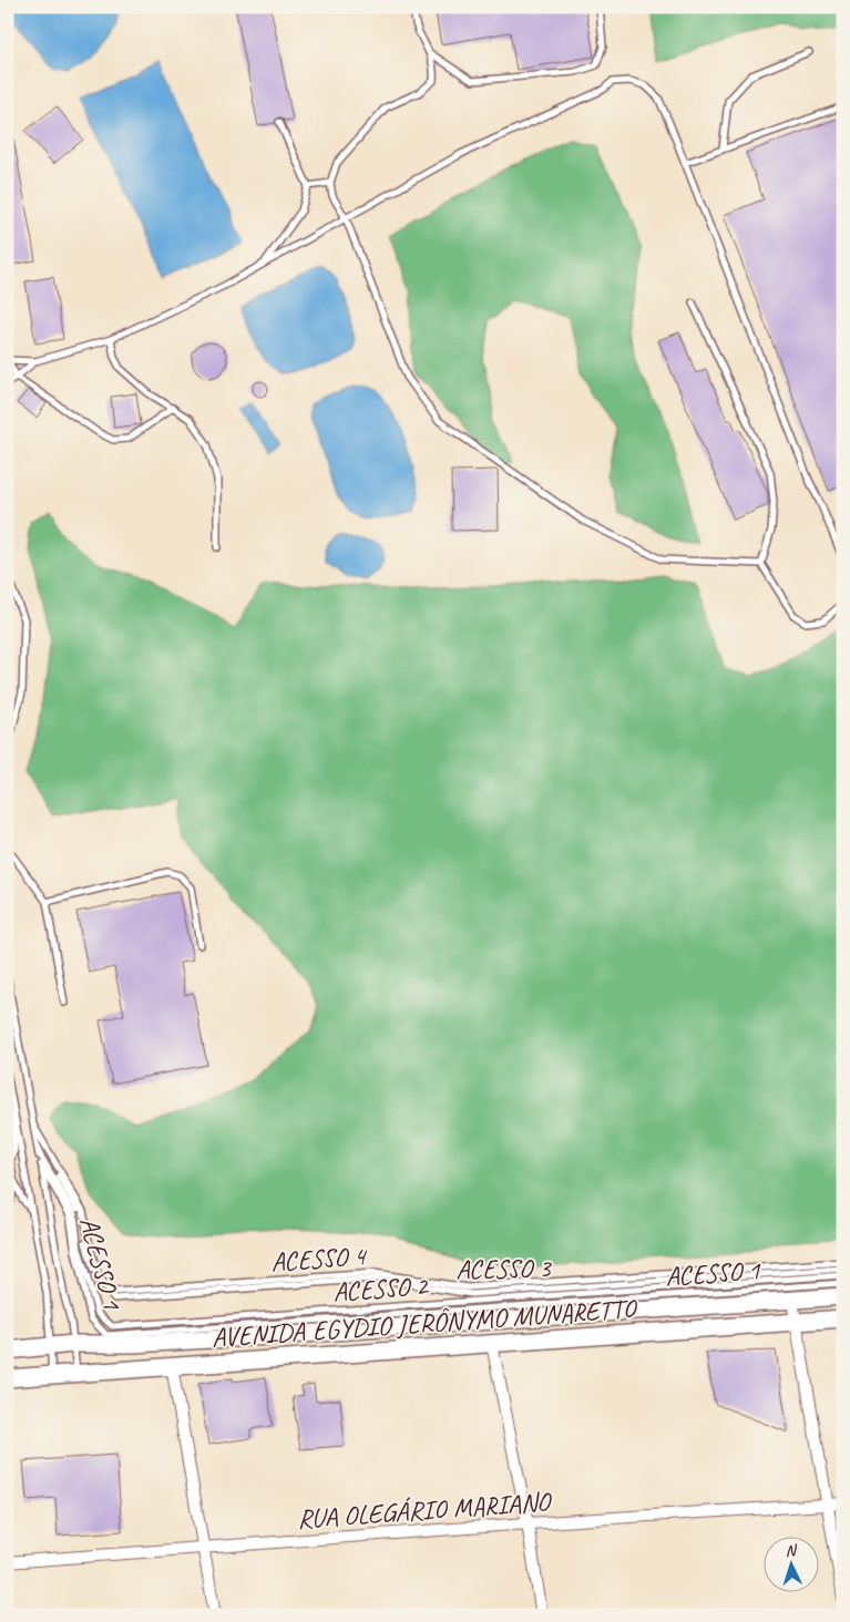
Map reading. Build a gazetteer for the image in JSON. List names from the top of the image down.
{
  "streets": {
    "main road": ["AVENIDA EGYDIO JERÔNYMO MUNARETTO"],
    "street": ["RUA OLEGÁRIO MARIANO"],
    "lane": [
      "ACESSO 4",
      "ACESSO 1",
      "ACESSO 3",
      "ACESSO 2"
    ]
  },
  "north": "top"
}
